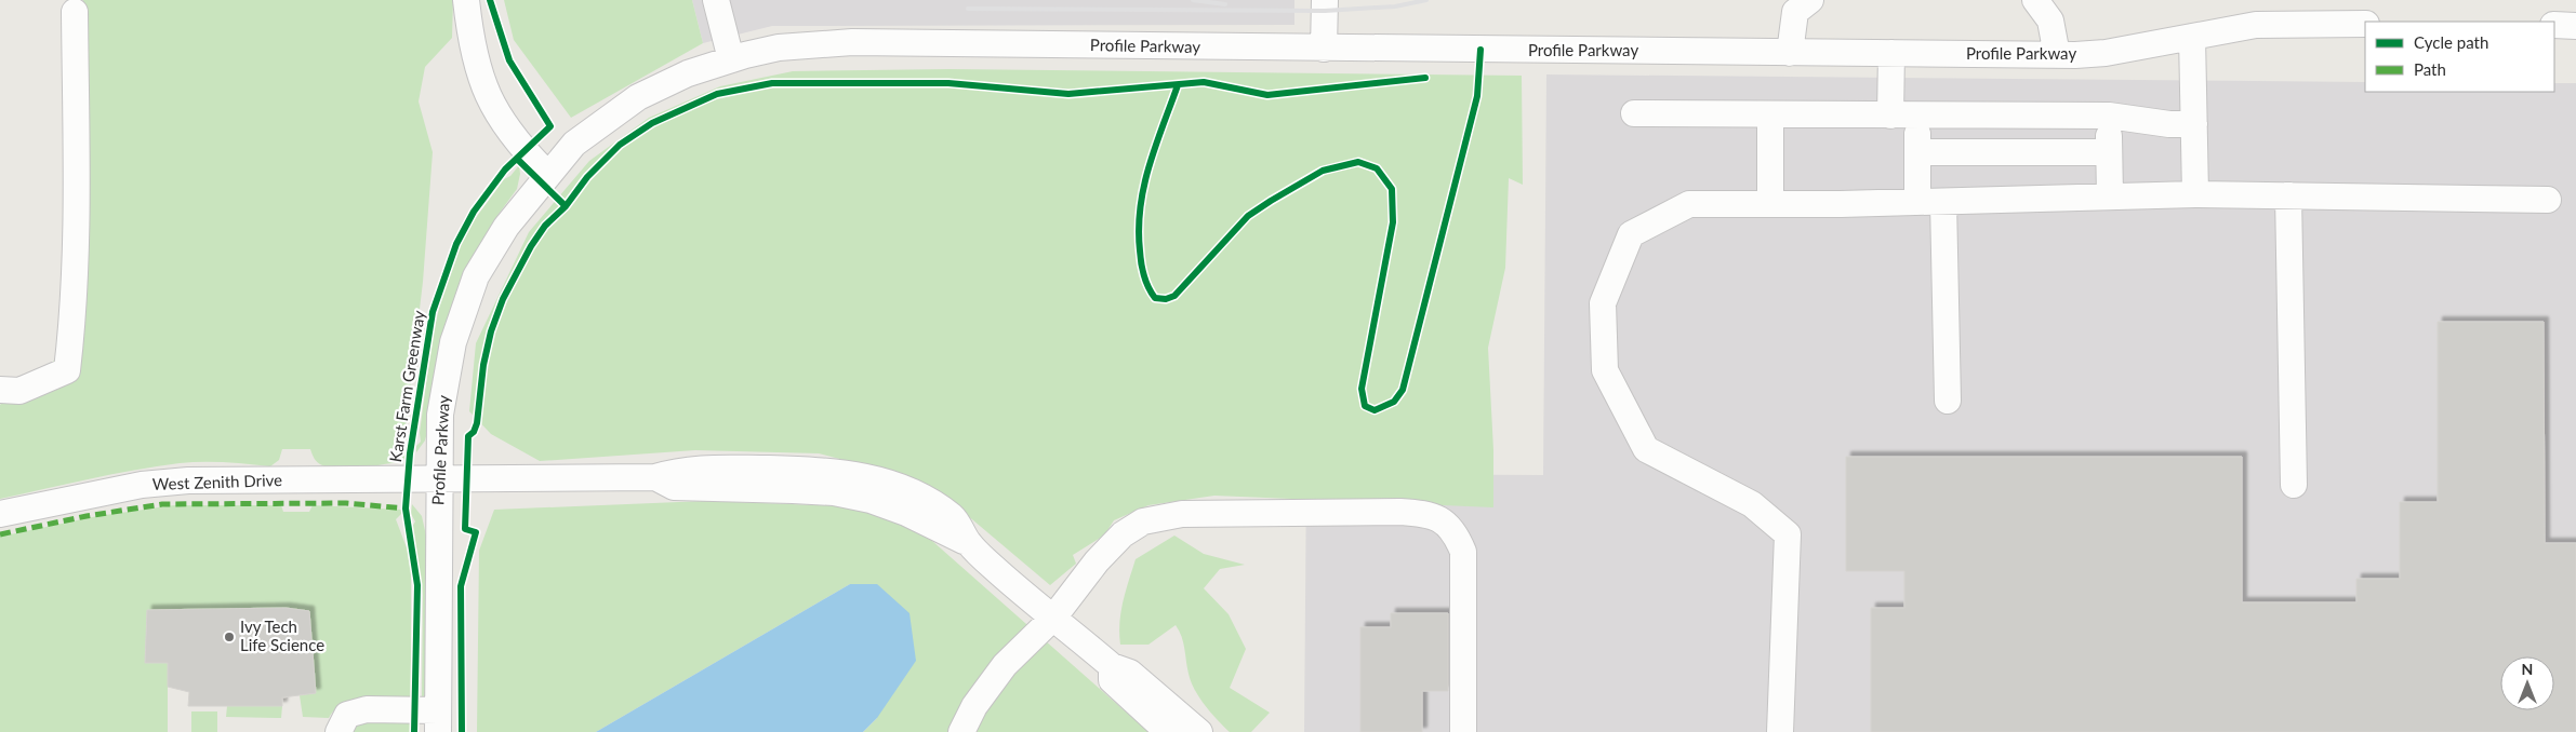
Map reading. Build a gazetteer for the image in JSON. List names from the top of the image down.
{
  "streets": {
    "street": ["Profile Parkway", "West Zenith Drive"],
    "cycle path": ["Karst Farm Greenway"]
  },
  "crossings": [
    ["Profile Parkway", "West Zenith Drive"]
  ],
  "places": ["Ivy Tech Life Science"],
  "legend": ["Cycle path", "Path"],
  "north": "top"
}
